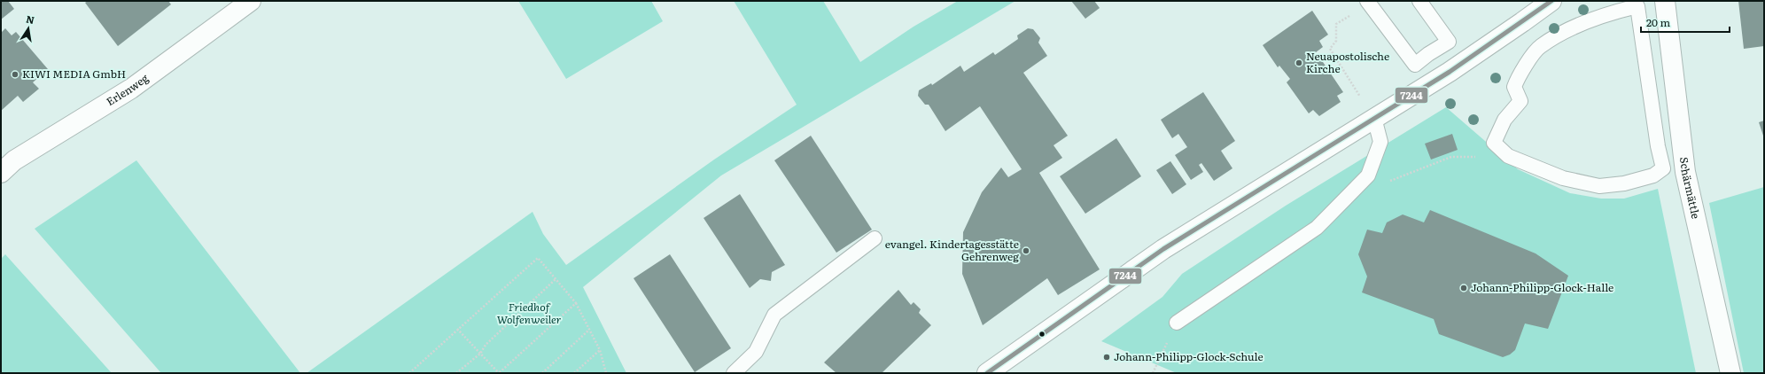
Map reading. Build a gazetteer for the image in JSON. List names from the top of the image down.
{
  "streets": {
    "street": ["Erlenweg", "Schärmättle"]
  },
  "parks": ["Friedhof Wolfenweiler"],
  "places": [
    "Neuapostolische Kirche",
    "KIWI MEDIA GmbH",
    "evangel. Kindertagesstätte Gehrenweg",
    "Johann-Philipp-Glock-Halle",
    "Johann-Philipp-Glock-Schule"
  ],
  "lines": ["transit line 7244"],
  "scale_bar": "20 m",
  "north": "top"
}
